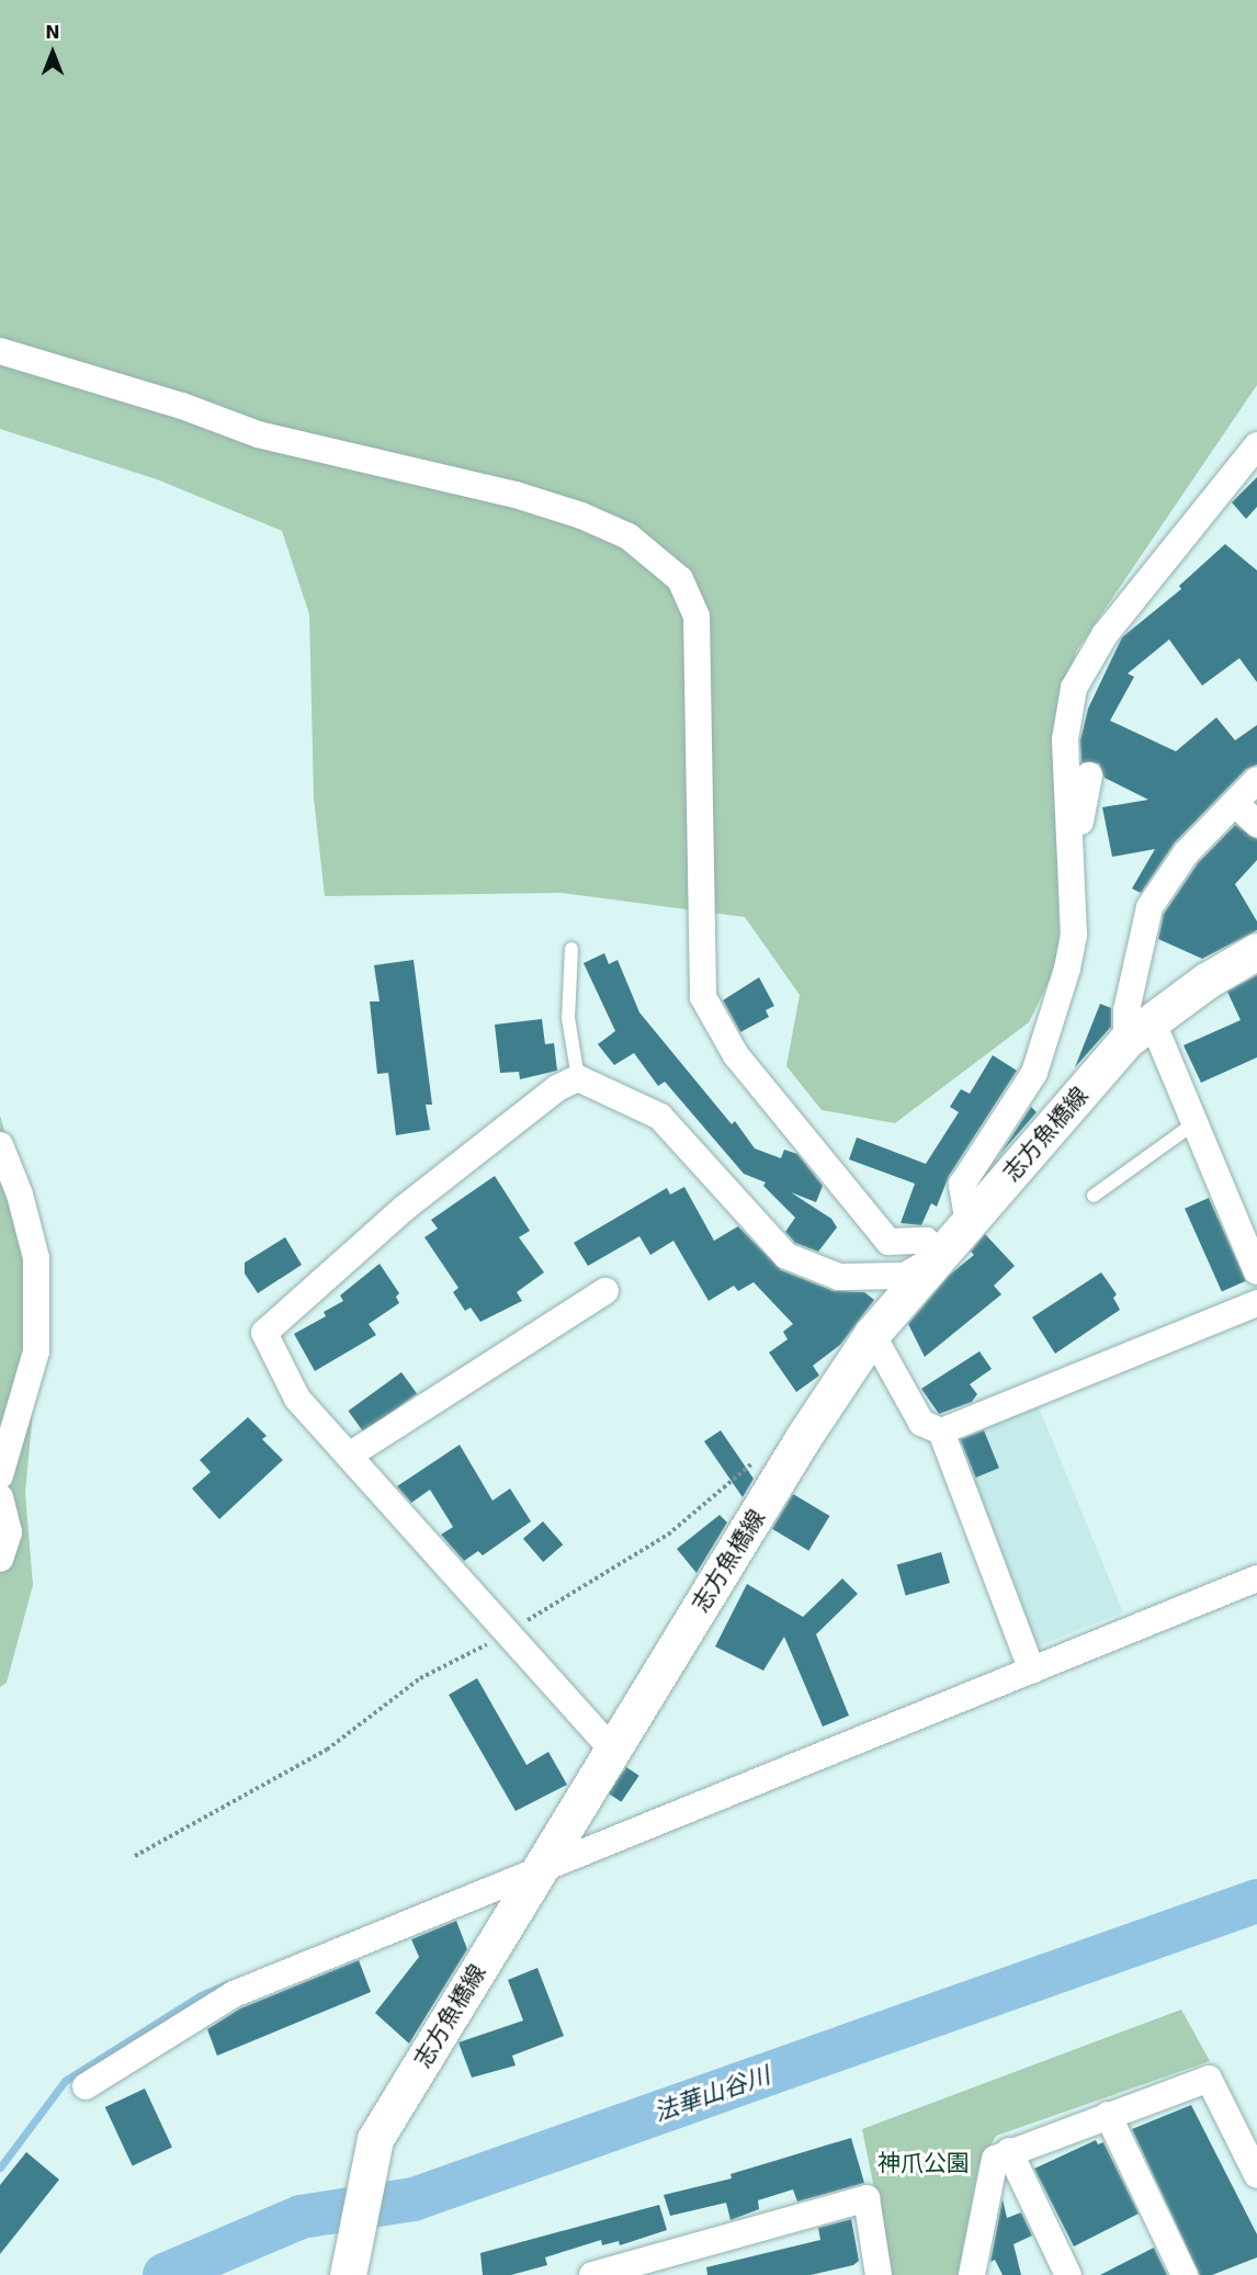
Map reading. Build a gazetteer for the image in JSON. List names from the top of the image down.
{
  "streets": {
    "main road": ["志方魚橋線"]
  },
  "water": ["法華山谷川"],
  "parks": ["神爪公園"],
  "north": "top"
}
